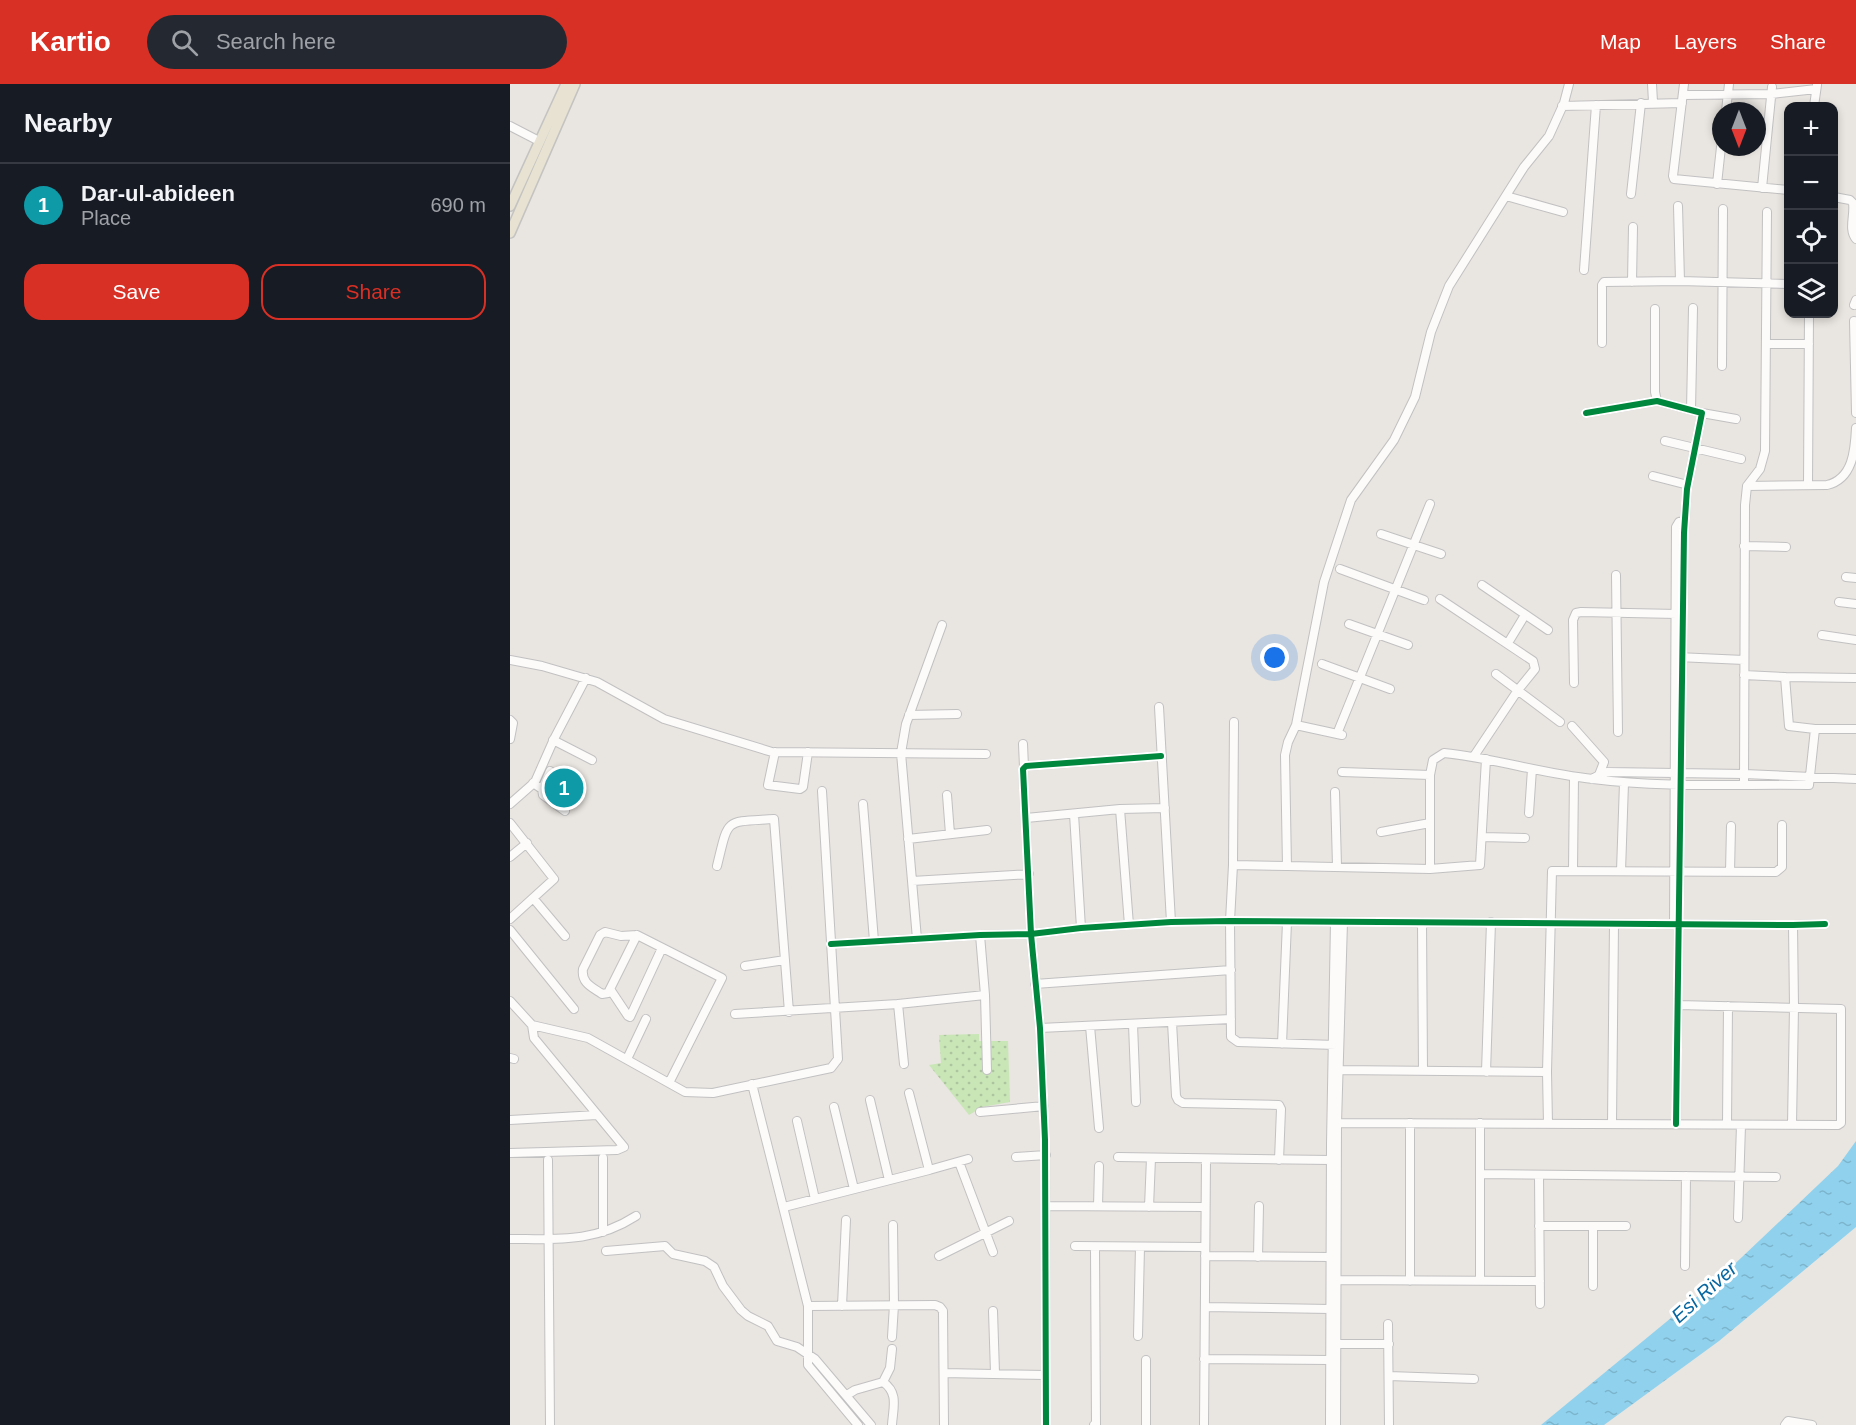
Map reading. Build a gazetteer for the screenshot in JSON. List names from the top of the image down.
{
  "water": ["Esi River"],
  "north": "bottom",
  "page": {
    "header": "Kartio",
    "search": "Search here",
    "nav": ["Map", "Layers", "Share"],
    "heading": "Nearby",
    "map_buttons": ["+", "−"],
    "list": [
      {
        "mark": "1",
        "name": "Dar-ul-abideen",
        "note": "Place",
        "value": "690 m"
      }
    ],
    "buttons": ["Save", "Share"],
    "pins": "1"
  }
}
